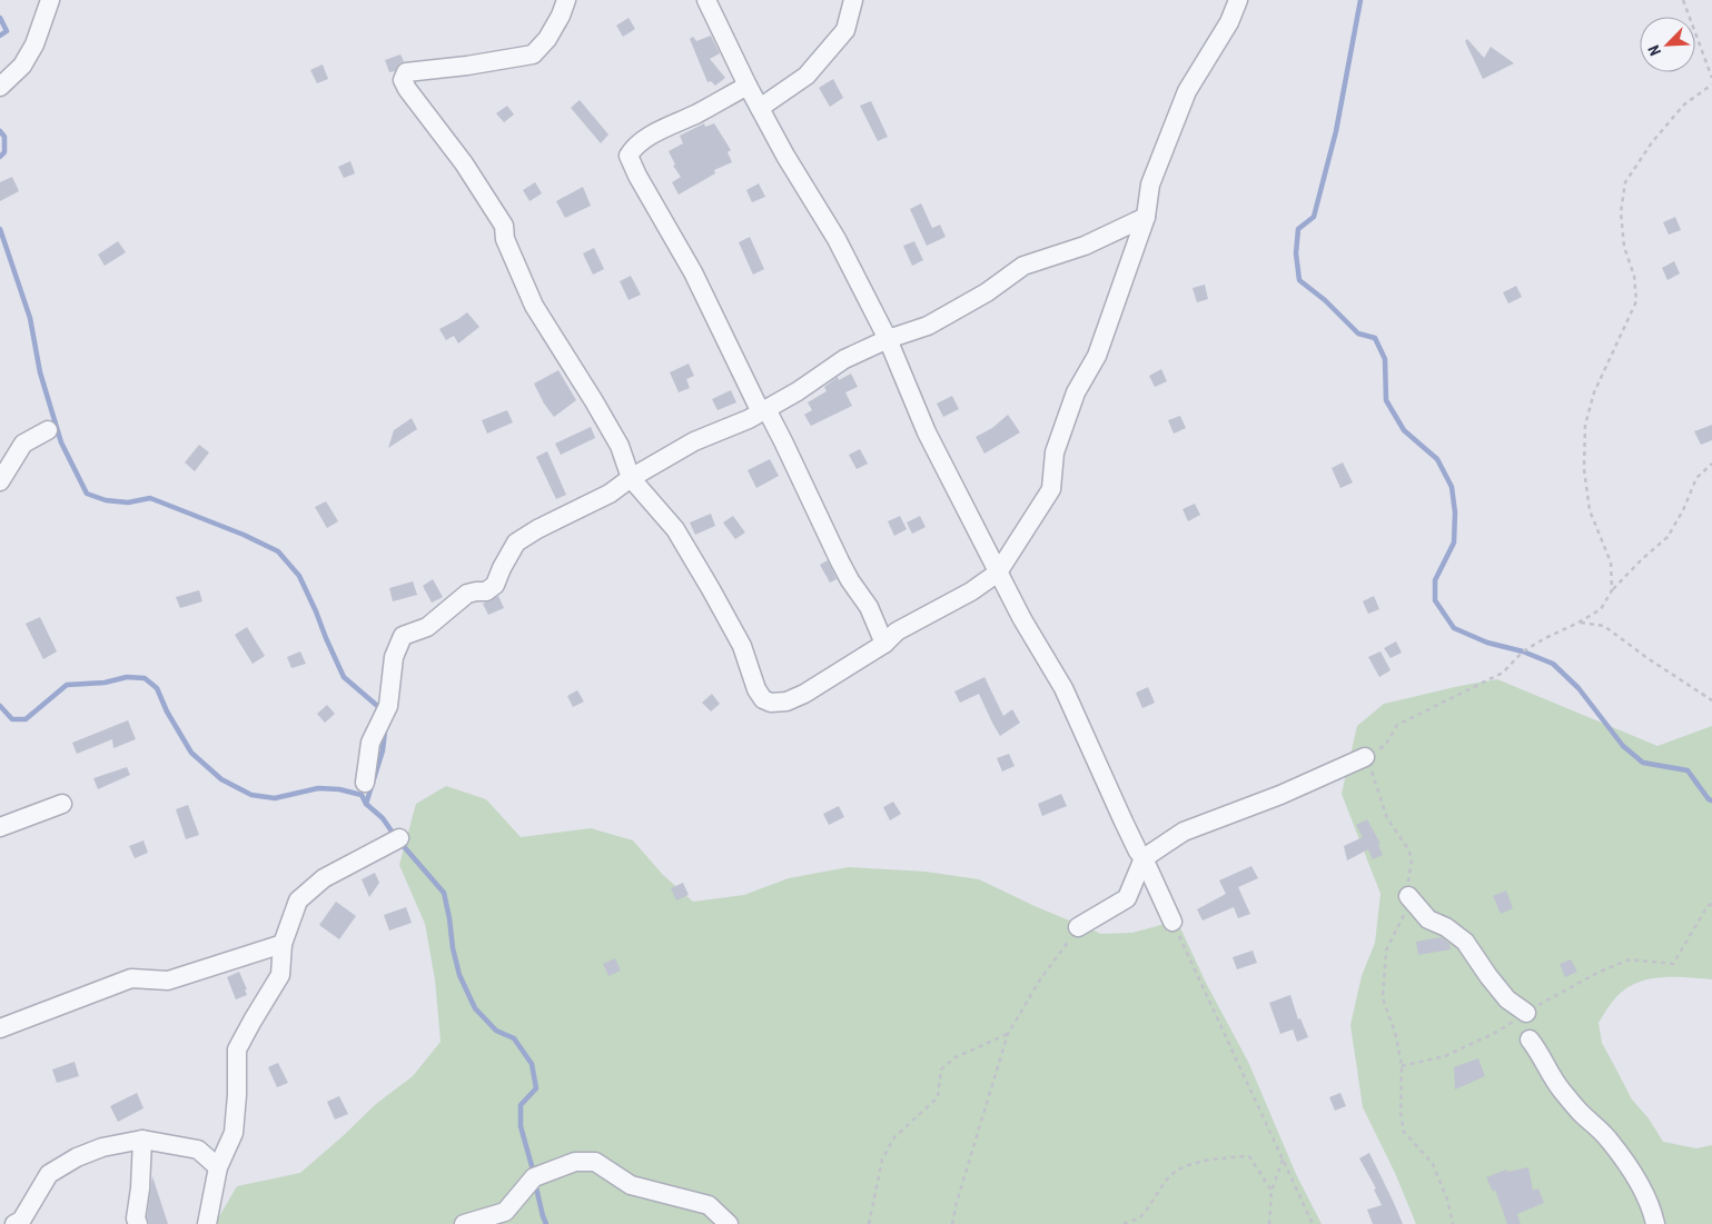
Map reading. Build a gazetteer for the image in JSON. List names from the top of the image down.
{
  "north": "bottom left"
}
